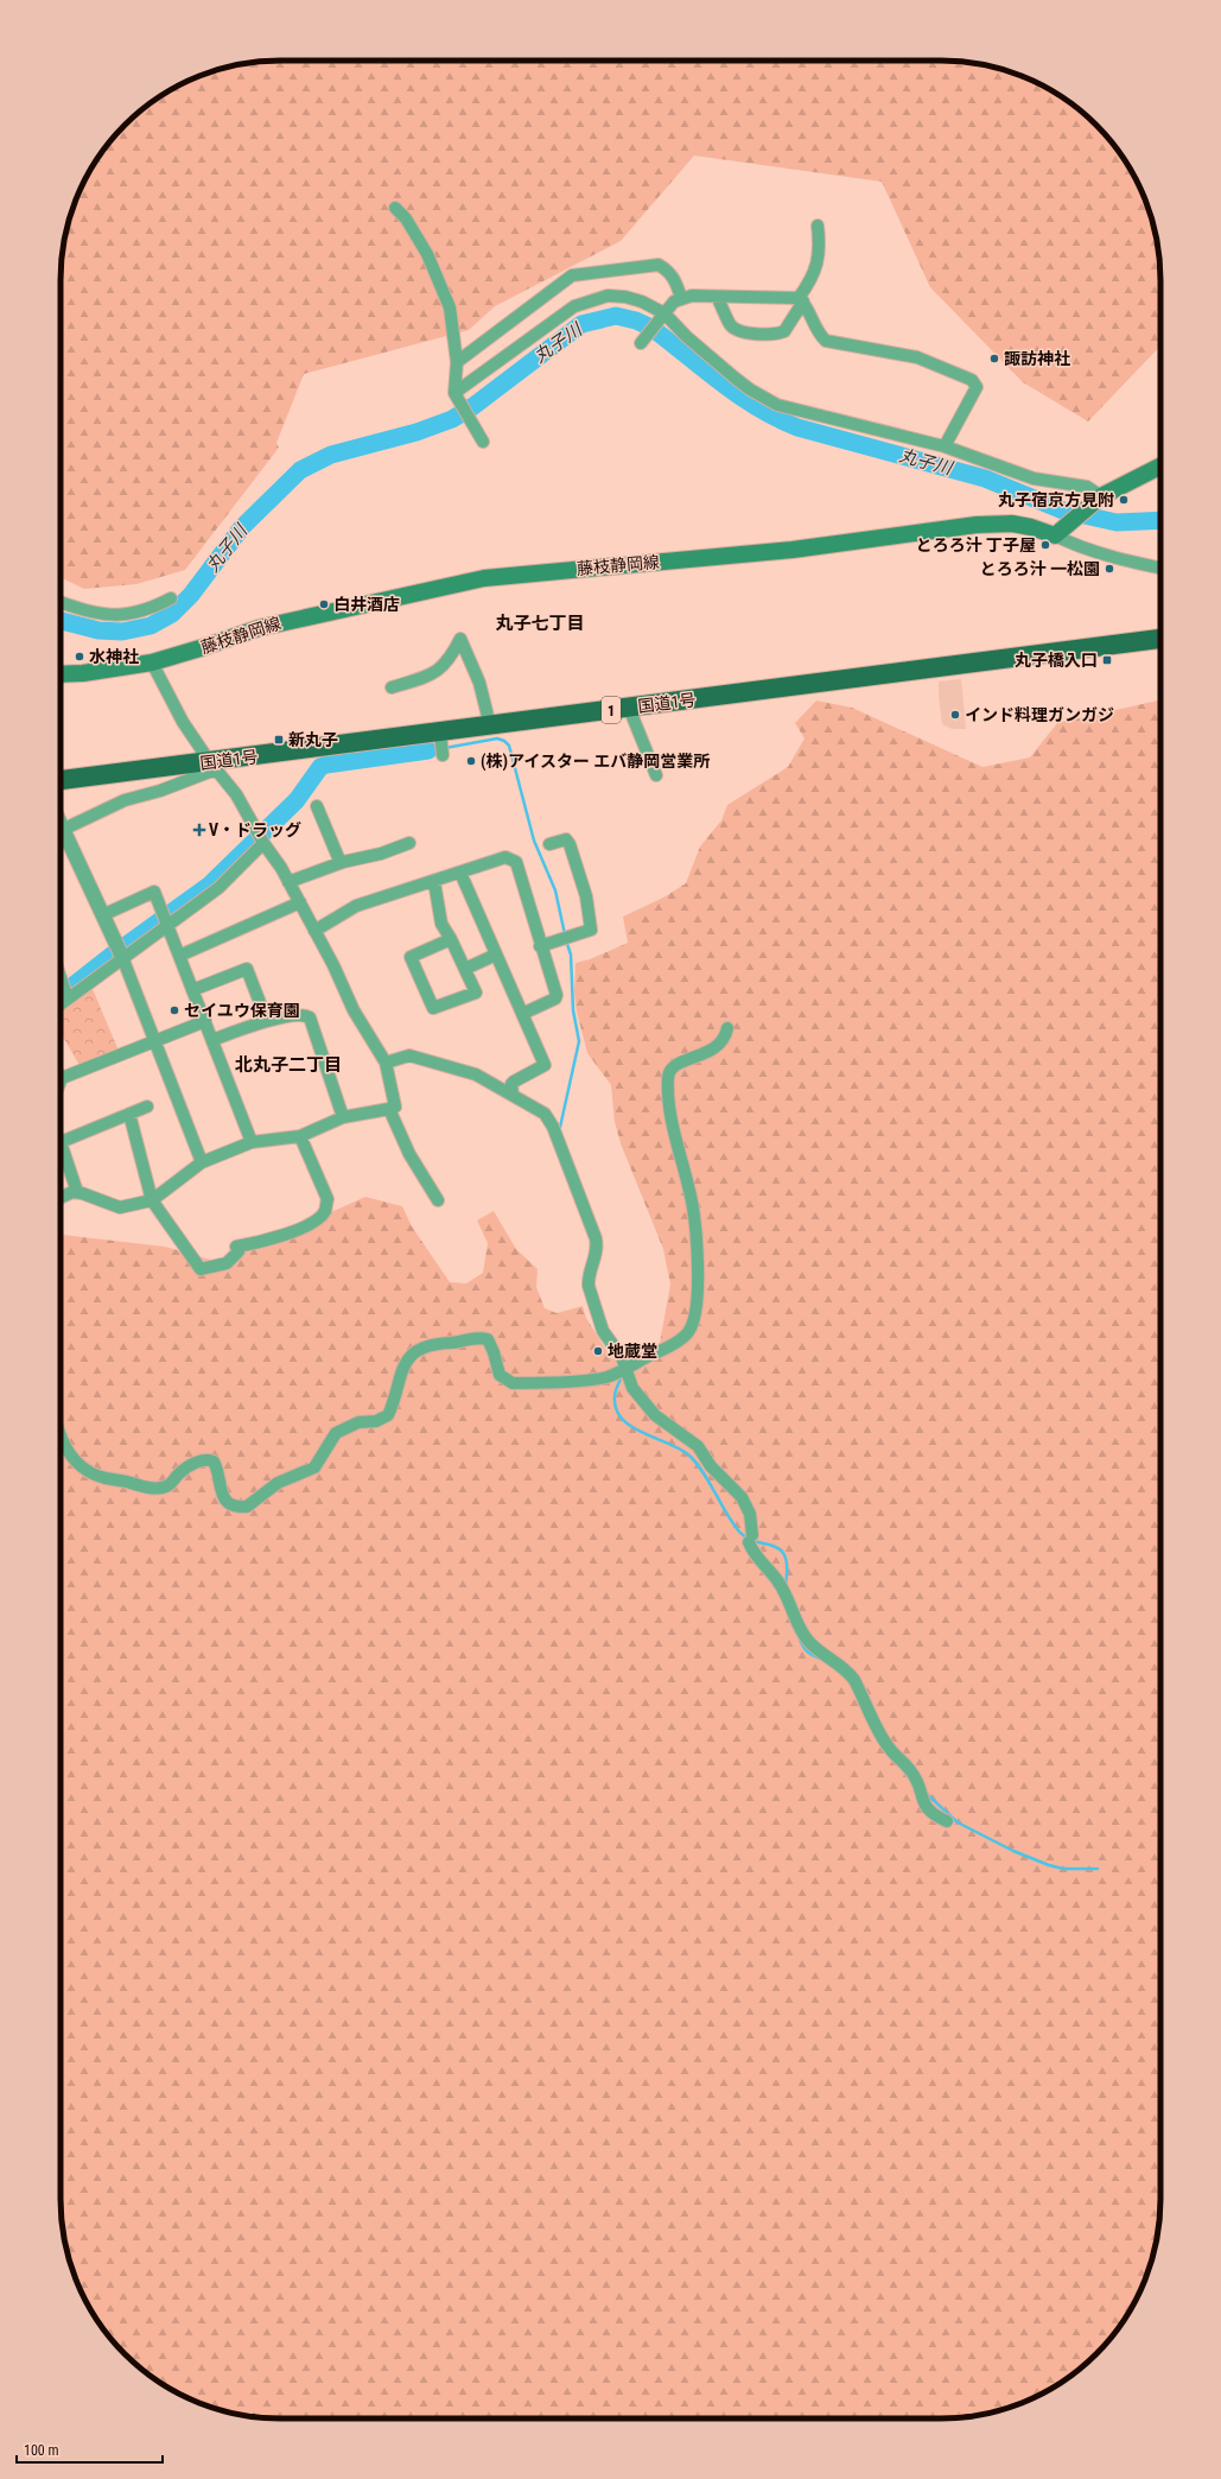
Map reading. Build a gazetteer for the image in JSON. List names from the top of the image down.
{
  "streets": {
    "highway": ["国道1号", "1"],
    "main road": ["藤枝静岡線"]
  },
  "districts": ["丸子七丁目", "北丸子二丁目"],
  "water": ["丸子川"],
  "places": {
    "other": [
      "諏訪神社",
      "丸子宿京方見附",
      "とろろ汁 丁子屋",
      "とろろ汁 一松園",
      "白井酒店",
      "水神社",
      "インド料理ガンガジ",
      "(株)アイスター エバ静岡営業所",
      "セイユウ保育園",
      "地蔵堂"
    ],
    "transit": ["丸子橋入口", "新丸子"],
    "health": ["V・ドラッグ"]
  },
  "scale_bar": "100 m"
}
